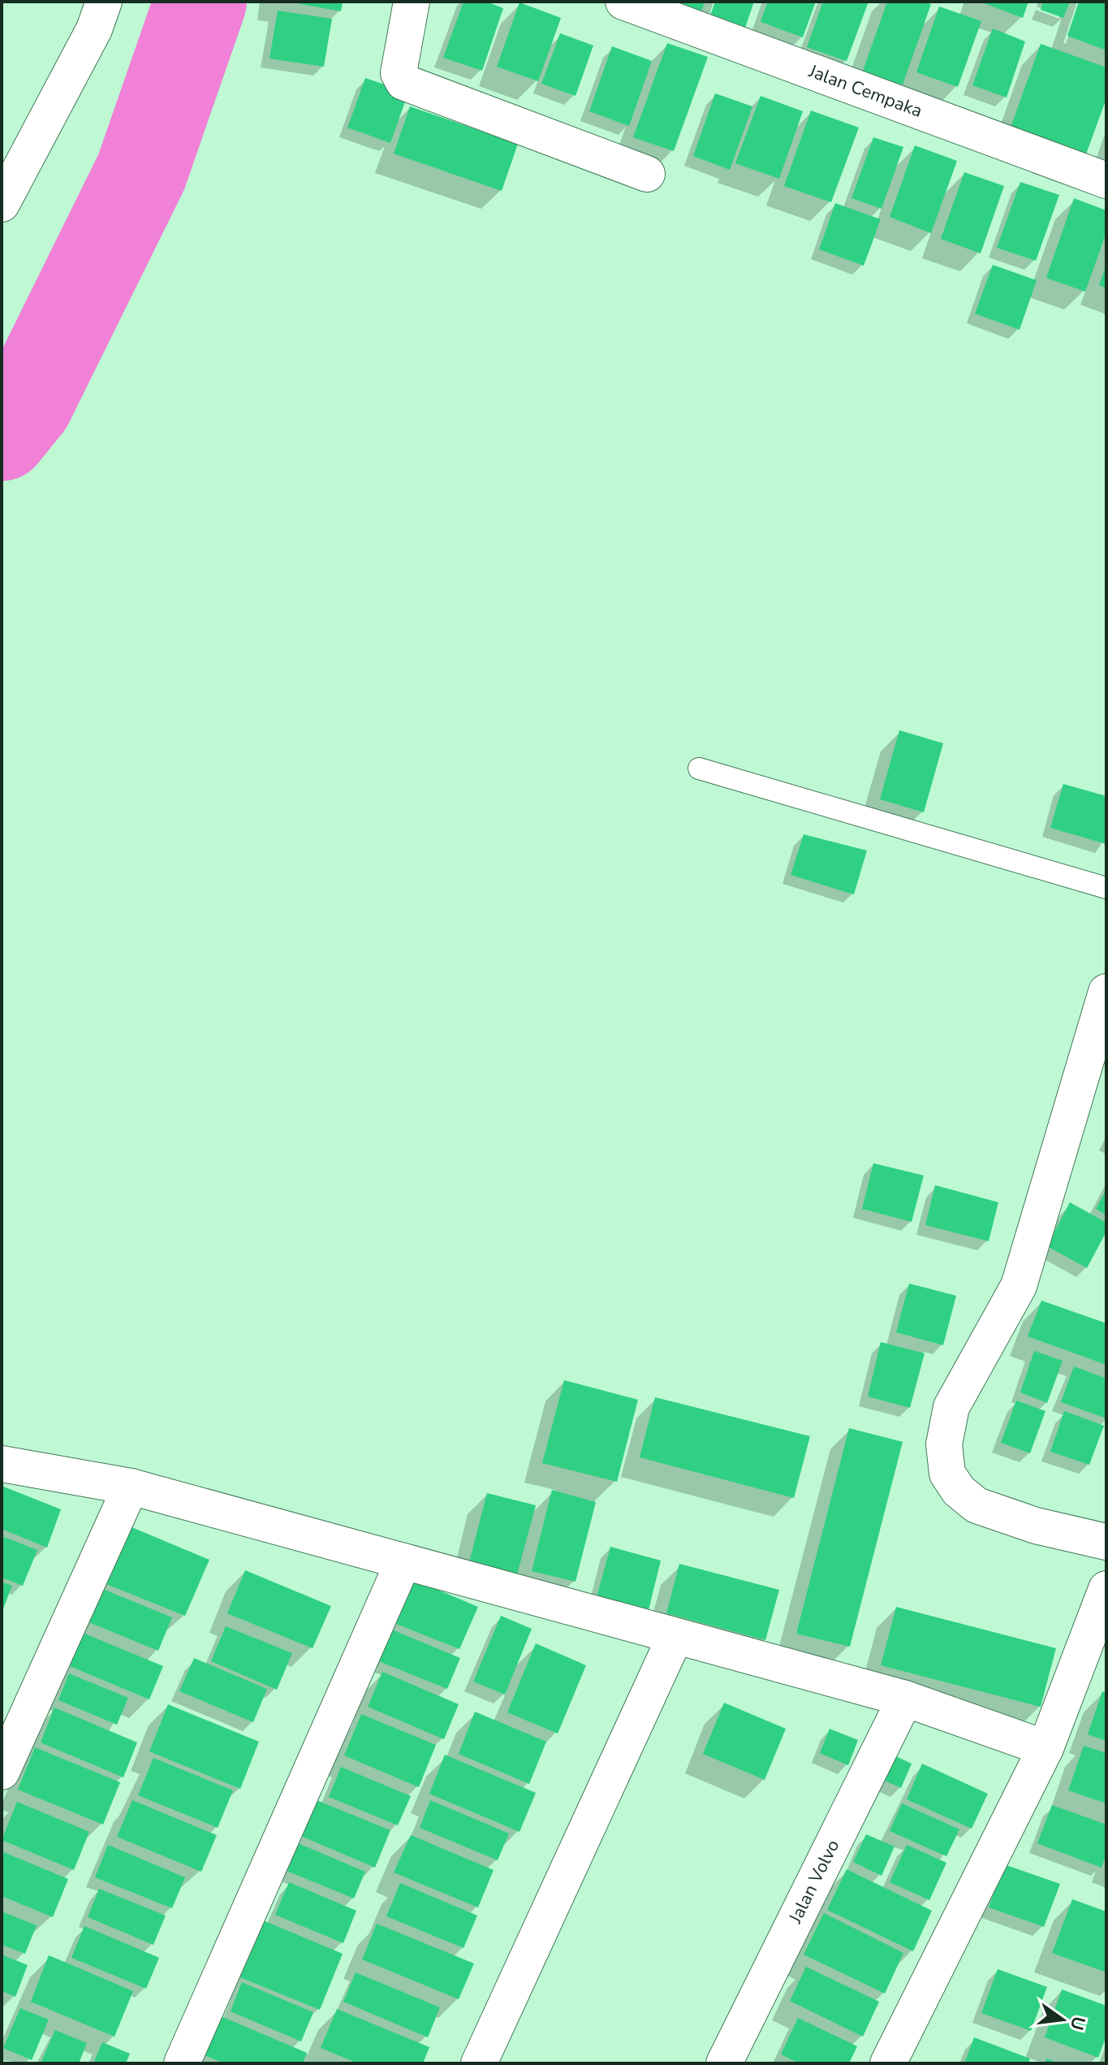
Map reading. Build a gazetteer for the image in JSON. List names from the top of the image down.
{
  "streets": {
    "street": ["Jalan Cempaka", "Jalan Volvo"]
  },
  "north": "right"
}
